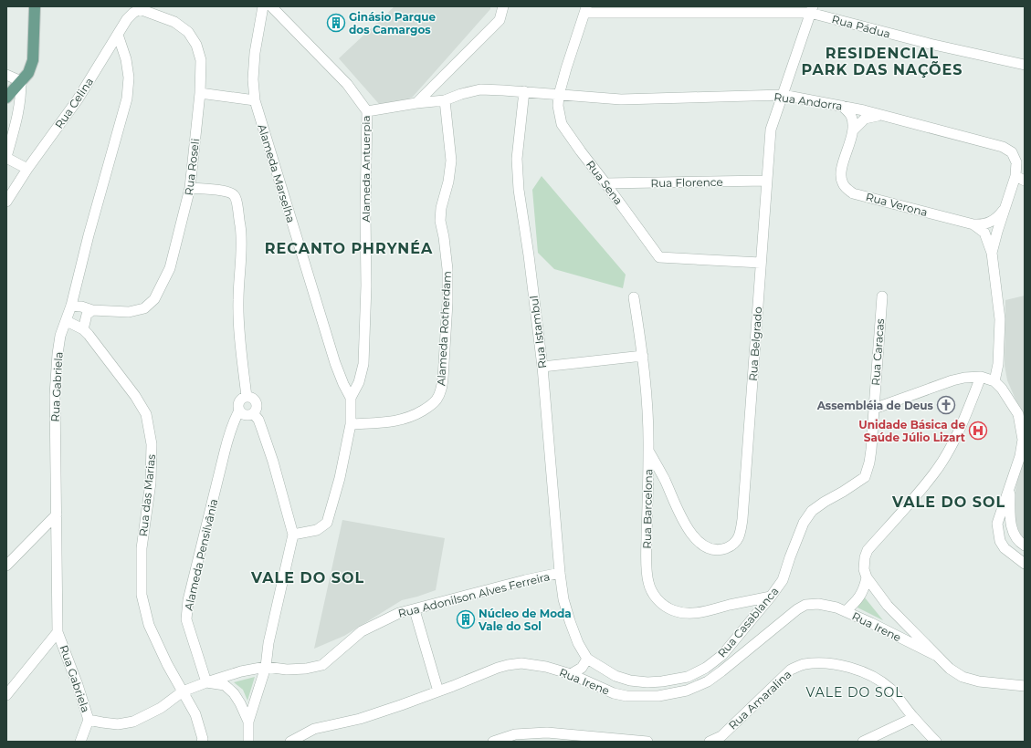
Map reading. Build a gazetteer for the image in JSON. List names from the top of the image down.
{
  "streets": {
    "street": [
      "Rua Pádua",
      "Rua Andorra",
      "Rua Celina",
      "Rua Roseli",
      "Alameda Antuerpia",
      "Alameda Marselha",
      "Rua Sena",
      "Rua Florence",
      "Rua Verona",
      "Alameda Rotherdam",
      "Rua Istambul",
      "Rua Belgrado",
      "Rua Caracas",
      "Rua Gabriela",
      "Rua das Marias",
      "Rua Barcelona",
      "Alameda Pensilvânia",
      "Rua Adonilson Alves Ferreira",
      "Rua Casablanca",
      "Rua Irene",
      "Rua Amaralina"
    ]
  },
  "crossings": [
    ["Rua Pádua", "Rua Sena"],
    ["Rua Pádua", "Rua Belgrado"],
    ["Rua Andorra", "Alameda Antuerpia"],
    ["Rua Andorra", "Rua Sena"],
    ["Rua Andorra", "Alameda Rotherdam"],
    ["Rua Andorra", "Rua Istambul"],
    ["Rua Andorra", "Rua Belgrado"],
    ["Rua Celina", "Rua Roseli"],
    ["Rua Celina", "Rua Gabriela"],
    ["Rua Roseli", "Rua Gabriela"],
    ["Alameda Antuerpia", "Alameda Marselha"],
    ["Alameda Antuerpia", "Alameda Rotherdam"],
    ["Rua Sena", "Rua Florence"],
    ["Rua Sena", "Rua Belgrado"],
    ["Rua Florence", "Rua Belgrado"],
    ["Rua Istambul", "Rua Adonilson Alves Ferreira"],
    ["Rua Istambul", "Rua Casablanca"],
    ["Rua Belgrado", "Rua Barcelona"],
    ["Rua Caracas", "Rua Casablanca"],
    ["Rua Gabriela", "Rua das Marias"],
    ["Rua Gabriela", "Rua Adonilson Alves Ferreira"],
    ["Rua das Marias", "Rua Adonilson Alves Ferreira"],
    ["Rua Barcelona", "Rua Casablanca"],
    ["Alameda Pensilvânia", "Rua Adonilson Alves Ferreira"],
    ["Rua Adonilson Alves Ferreira", "Rua Casablanca"]
  ],
  "districts": [
    "RESIDENCIAL PARK DAS NAÇÕES",
    "RECANTO PHRYNÉA",
    "VALE DO SOL",
    "VALE DO SOL",
    "VALE DO SOL"
  ],
  "places": {
    "building": ["Ginásio Parque dos Camargos", "Núcleo de Moda Vale do Sol"],
    "church": ["Assembléia de Deus"],
    "hospital": ["Unidade Básica de Saúde Júlio Lizart"]
  }
}
